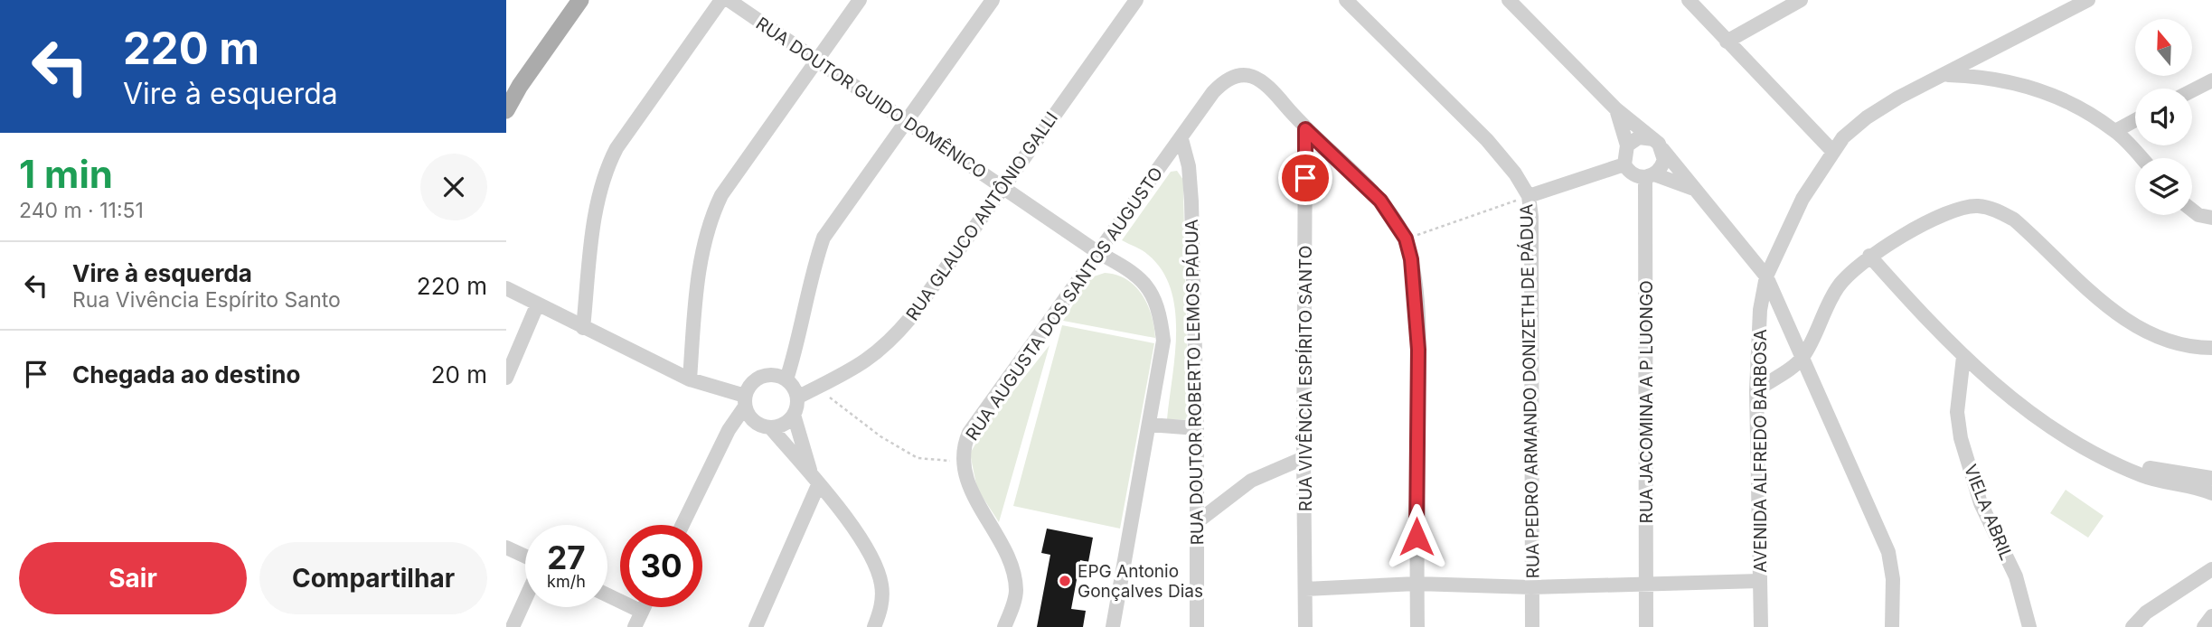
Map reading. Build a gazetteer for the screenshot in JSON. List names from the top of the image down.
{
  "streets": {
    "street": [
      "RUA DOUTOR GUIDO DOMÊNICO",
      "RUA GLAUCO ANTÔNIO GALLI",
      "RUA AUGUSTA DOS SANTOS AUGUSTO",
      "RUA VIVÊNCIA ESPÍRITO SANTO",
      "RUA DOUTOR ROBERTO LEMOS PÁDUA",
      "RUA PEDRO ARMANDO DONIZETH DE PÁDUA",
      "RUA JACOMINA A P LUONGO",
      "AVENIDA ALFREDO BARBOSA",
      "VIELA ABRIL"
    ]
  },
  "crossings": [
    ["RUA DOUTOR GUIDO DOMÊNICO", "RUA GLAUCO ANTÔNIO GALLI"],
    ["RUA DOUTOR GUIDO DOMÊNICO", "RUA AUGUSTA DOS SANTOS AUGUSTO"],
    ["RUA AUGUSTA DOS SANTOS AUGUSTO", "RUA VIVÊNCIA ESPÍRITO SANTO"],
    ["RUA AUGUSTA DOS SANTOS AUGUSTO", "RUA DOUTOR ROBERTO LEMOS PÁDUA"]
  ],
  "places": ["EPG Antonio Gonçalves Dias"],
  "north": "top",
  "page": {
    "turn": ["220 m", "Vire à esquerda"],
    "heading": ["1 min", "240 m · 11:51"],
    "list": [
      {
        "name": "Vire à esquerda",
        "note": "Rua Vivência Espírito Santo",
        "value": "220 m"
      },
      {
        "name": "Chegada ao destino",
        "value": "20 m"
      }
    ],
    "speed": "27 km/h",
    "limit": "30",
    "buttons": ["Sair", "Compartilhar"]
  }
}
